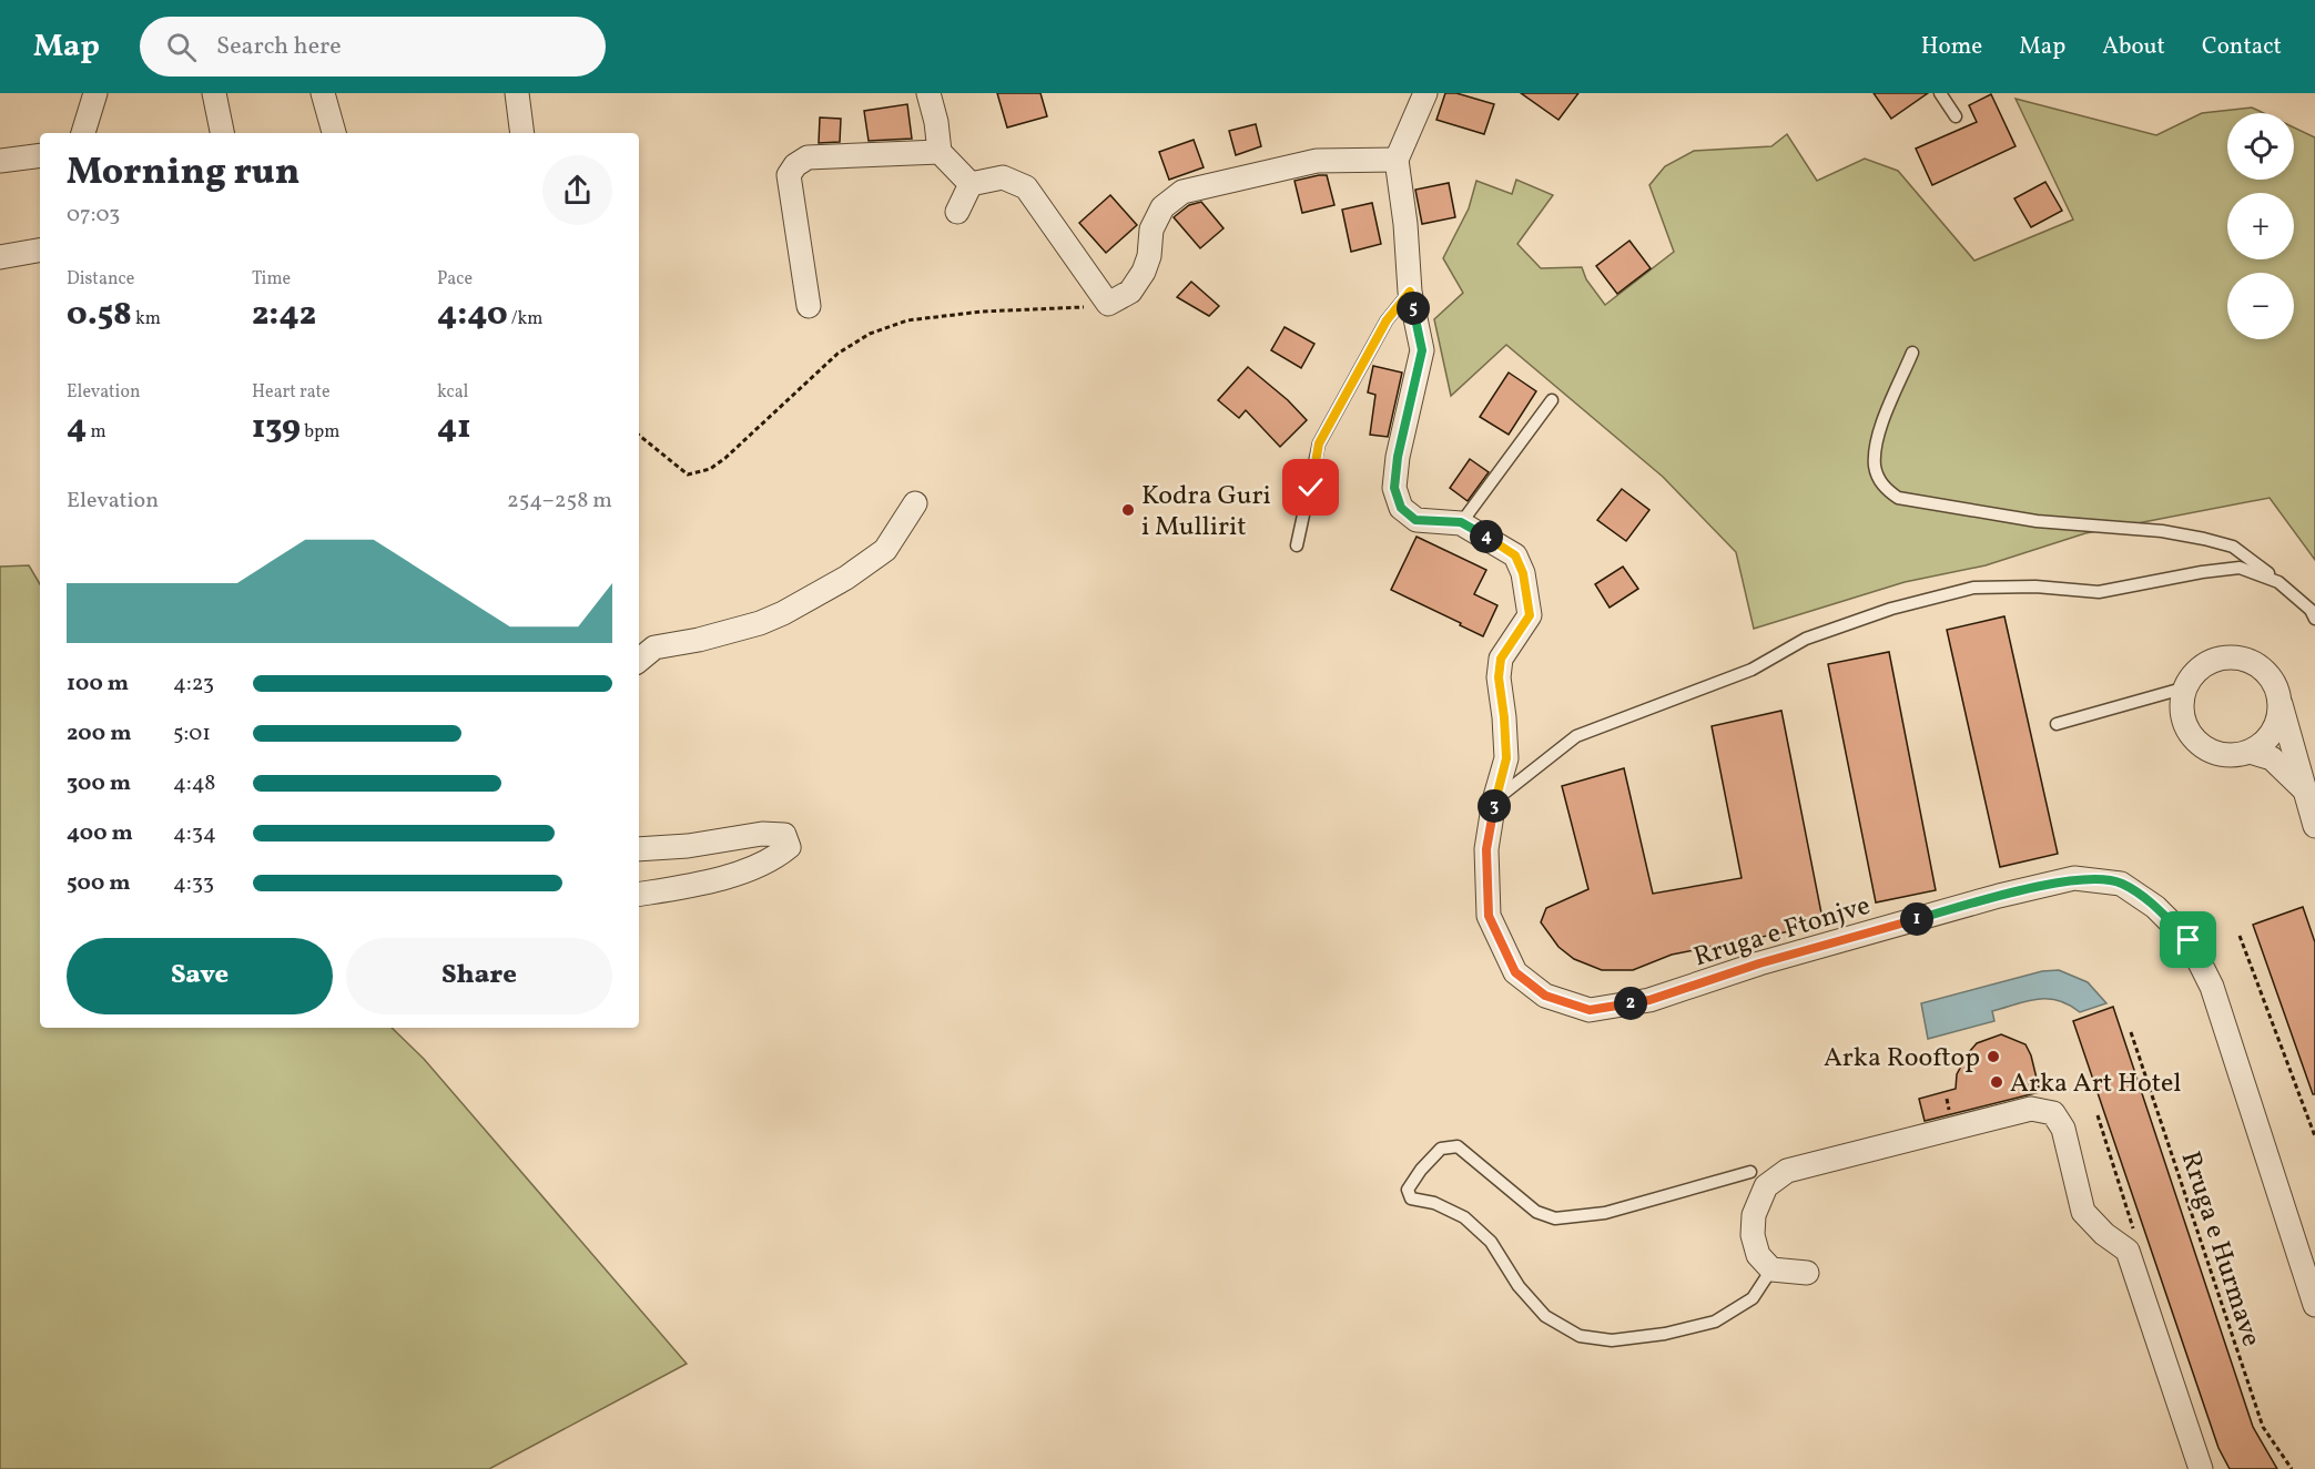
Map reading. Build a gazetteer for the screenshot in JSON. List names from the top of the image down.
{
  "streets": {
    "street": ["Rruga e Ftonjve"],
    "path": ["Rruga e Hurmave"]
  },
  "places": ["Kodra Guri i Mullirit", "Arka Rooftop", "Arka Art Hotel"],
  "page": {
    "header": "Map",
    "search": "Search here",
    "nav": [
      "Home",
      "Map",
      "About",
      "Contact"
    ],
    "map_buttons": ["+", "−"],
    "heading": ["Morning run", "07:03"],
    "stats": [
      ["Distance", "0.58 km"],
      ["Time", "2:42"],
      ["Pace", "4:40 /km"],
      ["Elevation", "4 m"],
      ["Heart rate", "139 bpm"],
      ["kcal", "41"]
    ],
    "pins": [
      "5",
      "4",
      "3",
      "1",
      "2"
    ],
    "chart": ["Elevation", "254–258 m"],
    "list": [
      {
        "name": "100 m",
        "note": "4:23"
      },
      {
        "name": "200 m",
        "note": "5:01"
      },
      {
        "name": "300 m",
        "note": "4:48"
      },
      {
        "name": "400 m",
        "note": "4:34"
      },
      {
        "name": "500 m",
        "note": "4:33"
      }
    ],
    "buttons": ["Save", "Share"]
  }
}
